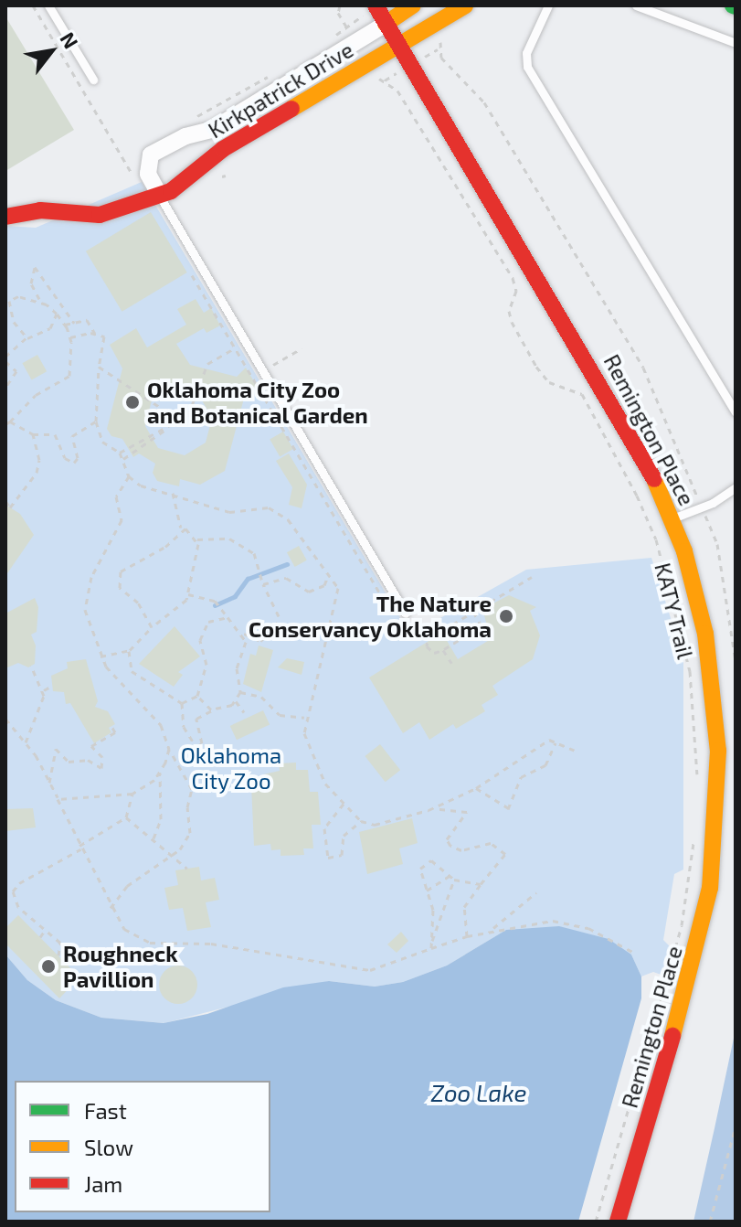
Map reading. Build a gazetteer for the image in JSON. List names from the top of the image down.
{
  "streets": {
    "main road": ["Kirkpatrick Drive", "Remington Place"],
    "path": ["KATY Trail"]
  },
  "crossings": [
    ["Kirkpatrick Drive", "Remington Place"]
  ],
  "water": ["Zoo Lake"],
  "parks": ["Oklahoma City Zoo"],
  "places": ["Oklahoma City Zoo and Botanical Garden", "The Nature Conservancy Oklahoma", "Roughneck Pavillion"],
  "legend": ["Fast", "Slow", "Jam"],
  "north": "top right"
}
